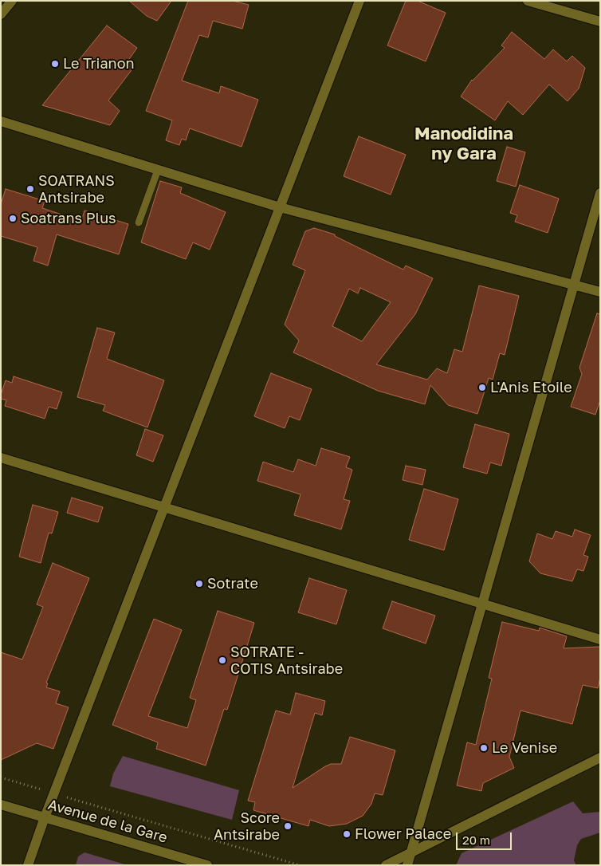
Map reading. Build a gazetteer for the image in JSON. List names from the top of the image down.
{
  "streets": {
    "street": ["Avenue de la Gare"]
  },
  "districts": ["Manodidina ny Gara"],
  "places": [
    "Le Trianon",
    "SOATRANS Antsirabe",
    "Soatrans Plus",
    "L'Anis Etoile",
    "Sotrate",
    "SOTRATE - COTIS Antsirabe",
    "Le Venise",
    "Score Antsirabe",
    "Flower Palace"
  ],
  "scale_bar": "20 m"
}
